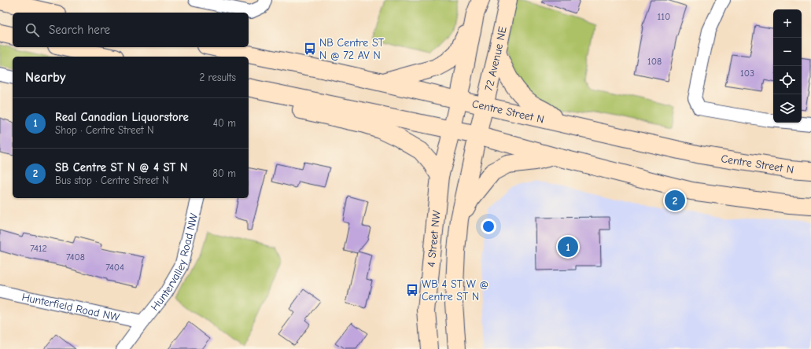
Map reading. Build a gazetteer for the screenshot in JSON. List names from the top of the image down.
{
  "streets": {
    "main road": ["72 Avenue NE", "Centre Street N", "4 Street NW"],
    "street": ["Huntervalley Road NW", "Hunterfield Road NW"]
  },
  "crossings": [
    ["72 Avenue NE", "Centre Street N"],
    ["Huntervalley Road NW", "Hunterfield Road NW"]
  ],
  "places": {
    "bus stop": ["NB Centre ST N @ 72 AV N", "WB 4 ST W @ Centre ST N"]
  },
  "house_numbers": [
    "110",
    "108",
    "103",
    "7412",
    "7408",
    "7404"
  ],
  "page": {
    "map_buttons": ["+", "−"],
    "search": "Search here",
    "heading": ["Nearby", "2 results"],
    "list": [
      {
        "mark": "1",
        "name": "Real Canadian Liquorstore",
        "note": "Shop · Centre Street N",
        "value": "40 m"
      },
      {
        "mark": "2",
        "name": "SB Centre ST N @ 4 ST N",
        "note": "Bus stop · Centre Street N",
        "value": "80 m"
      }
    ],
    "pins": ["2", "1"]
  }
}
